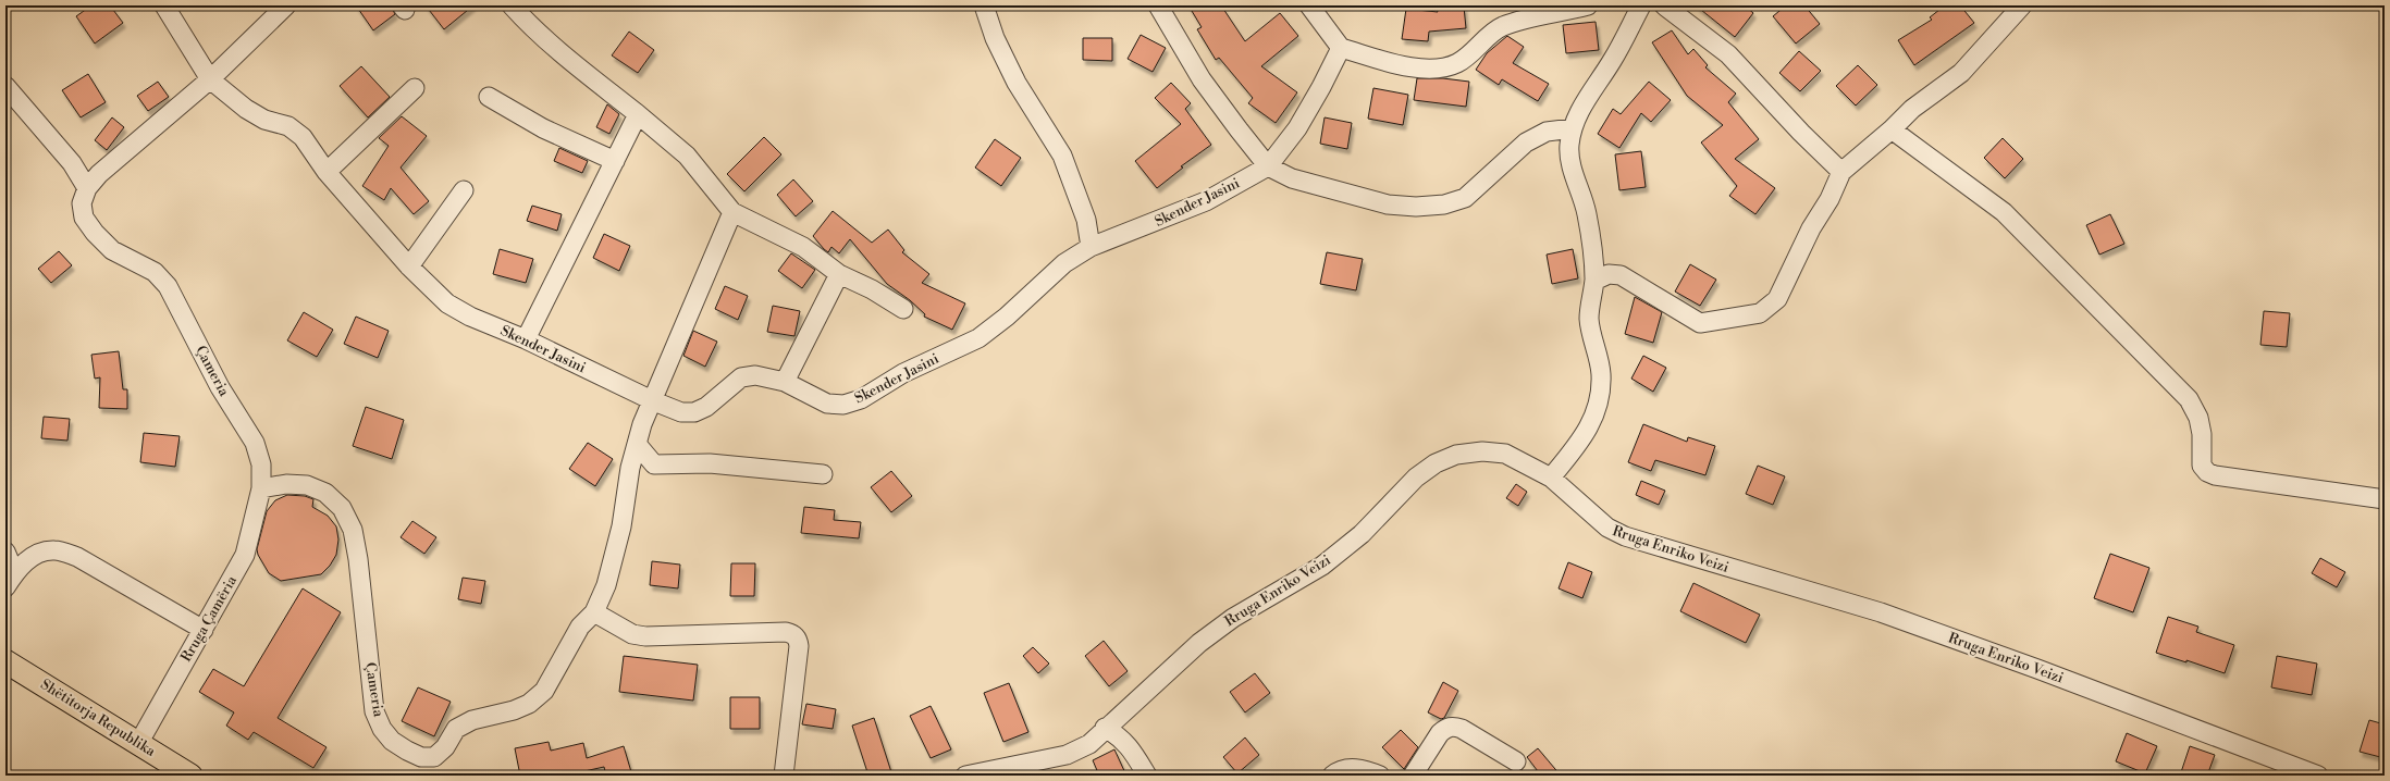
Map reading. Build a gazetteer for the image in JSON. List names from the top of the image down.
{
  "streets": {
    "main road": ["Shëtitorja Republika"],
    "street": [
      "Skender Jasini",
      "Çameria",
      "Rruga Enriko Veizi",
      "Rruga Çamëria"
    ]
  },
  "crossings": [
    ["Skender Jasini", "Çameria"],
    ["Çameria", "Rruga Çamëria"],
    ["Rruga Çamëria", "Shëtitorja Republika"]
  ]
}
